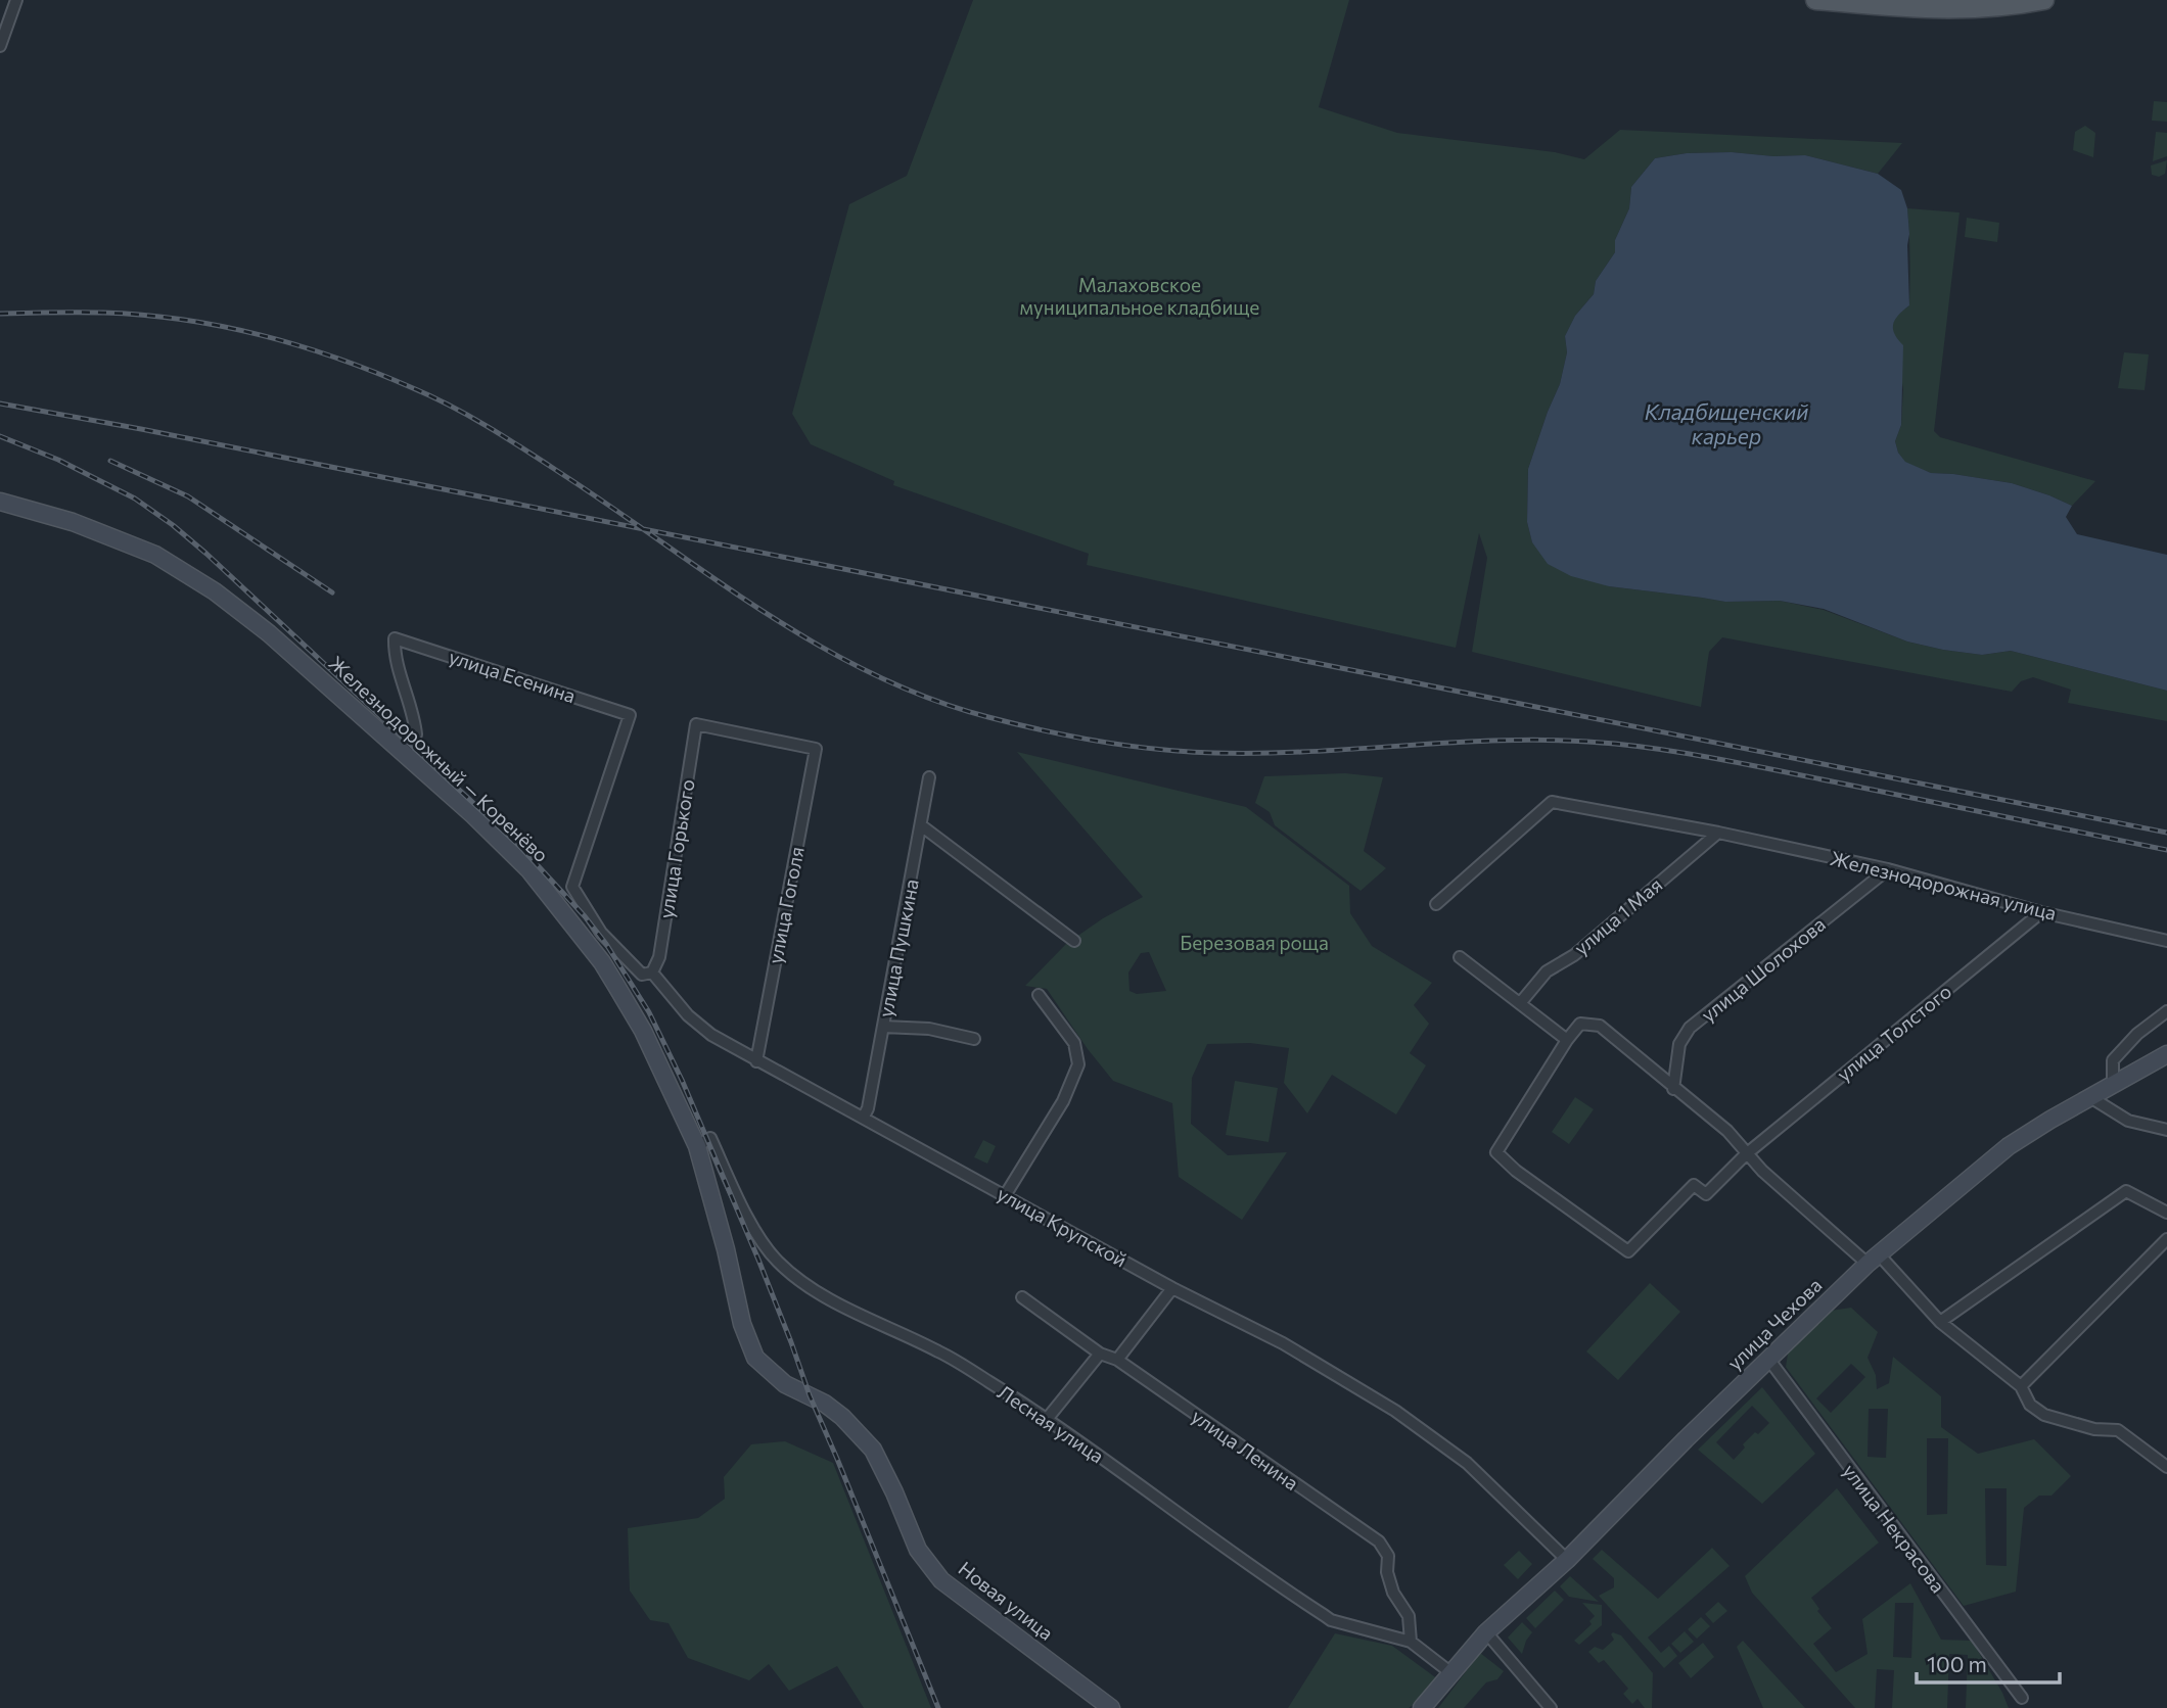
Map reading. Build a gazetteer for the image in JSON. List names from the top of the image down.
{
  "streets": {
    "main road": ["Железнодорожный — Коренёво", "улица Чехова", "Новая улица"],
    "street": [
      "улица Есенина",
      "улица Горького",
      "Железнодорожная улица",
      "улица Гоголя",
      "улица 1 Мая",
      "улица Пушкина",
      "улица Шолохова",
      "улица Толстого",
      "улица Крупской",
      "Лесная улица",
      "улица Ленина",
      "улица Некрасова"
    ]
  },
  "crossings": [
    ["улица Есенина", "Железнодорожный — Коренёво"],
    ["улица Есенина", "улица Крупской"],
    ["Железнодорожный — Коренёво", "Лесная улица"],
    ["Железнодорожный — Коренёво", "Новая улица"],
    ["улица Горького", "улица Гоголя"],
    ["улица Горького", "улица Крупской"],
    ["Железнодорожная улица", "улица 1 Мая"],
    ["Железнодорожная улица", "улица Шолохова"],
    ["Железнодорожная улица", "улица Толстого"],
    ["улица Гоголя", "улица Крупской"],
    ["улица Пушкина", "улица Крупской"],
    ["улица Крупской", "улица Чехова"],
    ["улица Чехова", "Лесная улица"],
    ["улица Чехова", "улица Некрасова"],
    ["Лесная улица", "улица Ленина"]
  ],
  "water": ["Кладбищенский карьер"],
  "parks": ["Малаховское муниципальное кладбище", "Березовая роща"],
  "scale_bar": "100 m"
}
